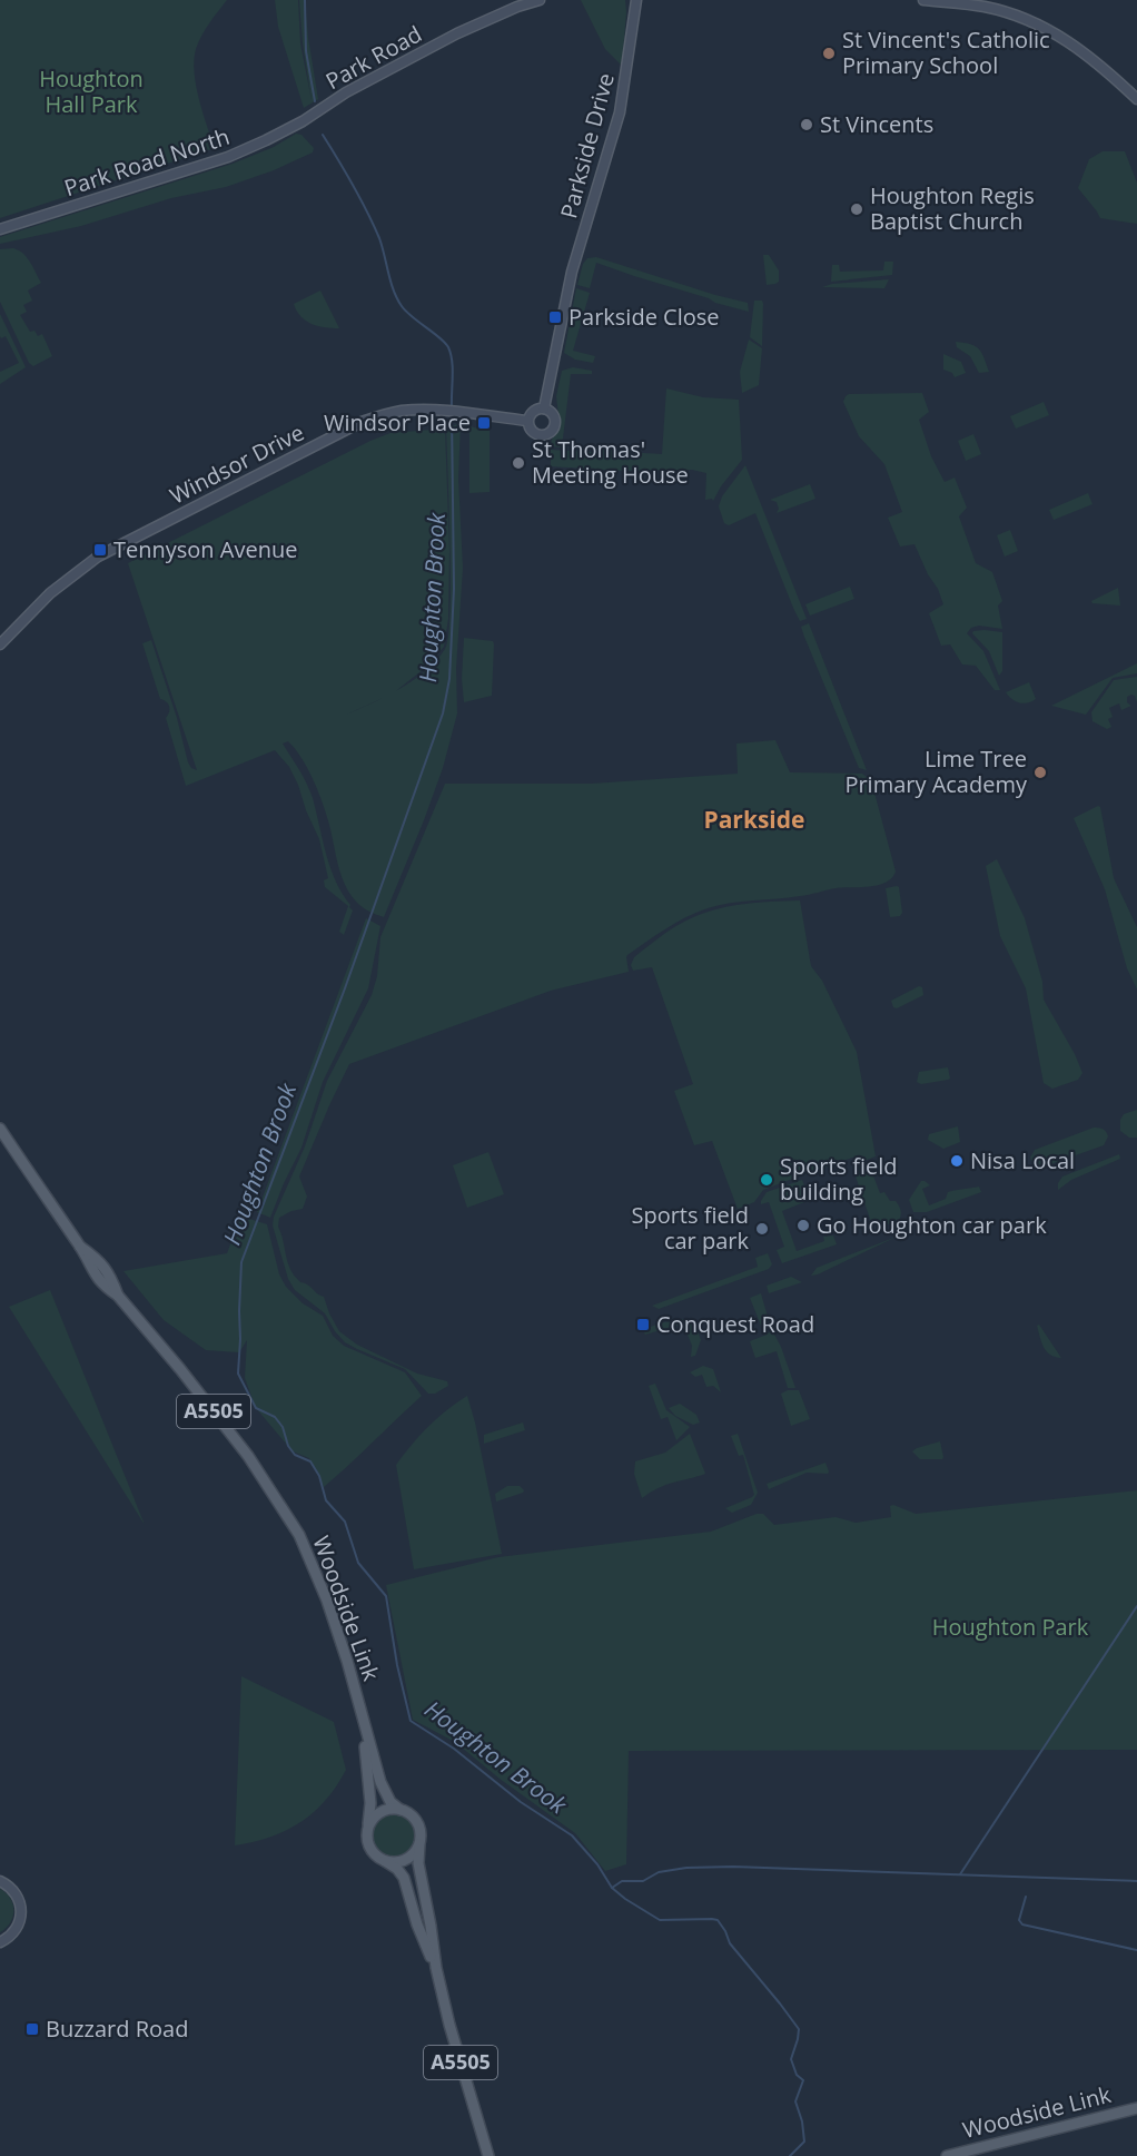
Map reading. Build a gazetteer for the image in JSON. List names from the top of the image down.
{
  "streets": {
    "main road": ["A5505", "Woodside Link"],
    "street": [
      "Park Road",
      "Parkside Drive",
      "Park Road North",
      "Windsor Drive"
    ]
  },
  "crossings": [
    ["Park Road", "Park Road North"],
    ["Parkside Drive", "Windsor Drive"]
  ],
  "districts": ["Parkside"],
  "water": ["Houghton Brook"],
  "parks": ["Houghton Hall Park", "Houghton Park"],
  "places": {
    "other": [
      "St Vincent's Catholic Primary School",
      "St Vincents",
      "Houghton Regis Baptist Church",
      "St Thomas' Meeting House",
      "Lime Tree Primary Academy",
      "Nisa Local",
      "Sports field building",
      "Go Houghton car park",
      "Sports field car park"
    ],
    "transit": [
      "Parkside Close",
      "Windsor Place",
      "Tennyson Avenue",
      "Conquest Road",
      "Buzzard Road"
    ]
  }
}
